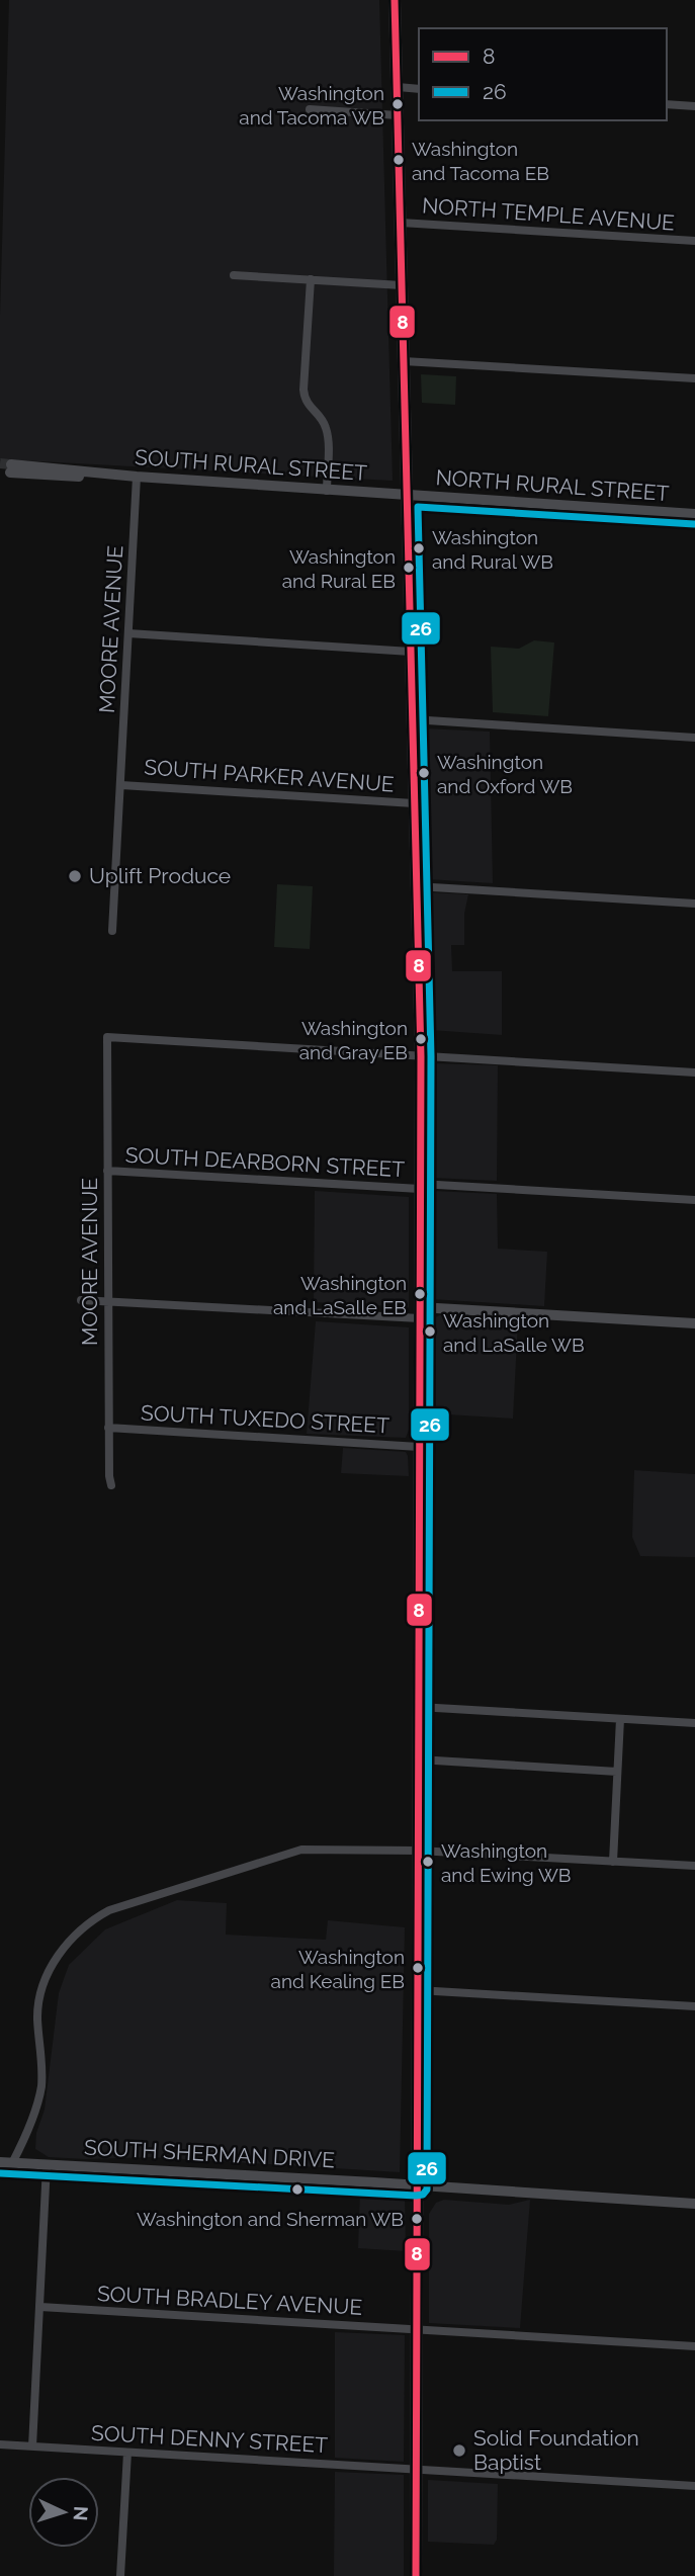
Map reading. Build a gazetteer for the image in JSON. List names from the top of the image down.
{
  "streets": {
    "main road": ["SOUTH RURAL STREET", "NORTH RURAL STREET", "SOUTH SHERMAN DRIVE"],
    "street": [
      "NORTH TEMPLE AVENUE",
      "MOORE AVENUE",
      "SOUTH PARKER AVENUE",
      "SOUTH DEARBORN STREET",
      "SOUTH TUXEDO STREET",
      "SOUTH BRADLEY AVENUE",
      "SOUTH DENNY STREET"
    ]
  },
  "crossings": [
    ["SOUTH RURAL STREET", "NORTH RURAL STREET"],
    ["SOUTH RURAL STREET", "MOORE AVENUE"],
    ["MOORE AVENUE", "SOUTH PARKER AVENUE"],
    ["MOORE AVENUE", "SOUTH DEARBORN STREET"],
    ["MOORE AVENUE", "SOUTH TUXEDO STREET"]
  ],
  "places": [
    "Washington and Tacoma WB",
    "Washington and Tacoma EB",
    "Washington and Rural WB",
    "Washington and Rural EB",
    "Washington and Oxford WB",
    "Uplift Produce",
    "Washington and Gray EB",
    "Washington and LaSalle EB",
    "Washington and LaSalle WB",
    "Washington and Ewing WB",
    "Washington and Kealing EB",
    "Washington and Sherman WB",
    "Solid Foundation Baptist"
  ],
  "lines": ["transit line 8", "transit line 26"],
  "legend": ["8", "26"],
  "north": "right"
}
